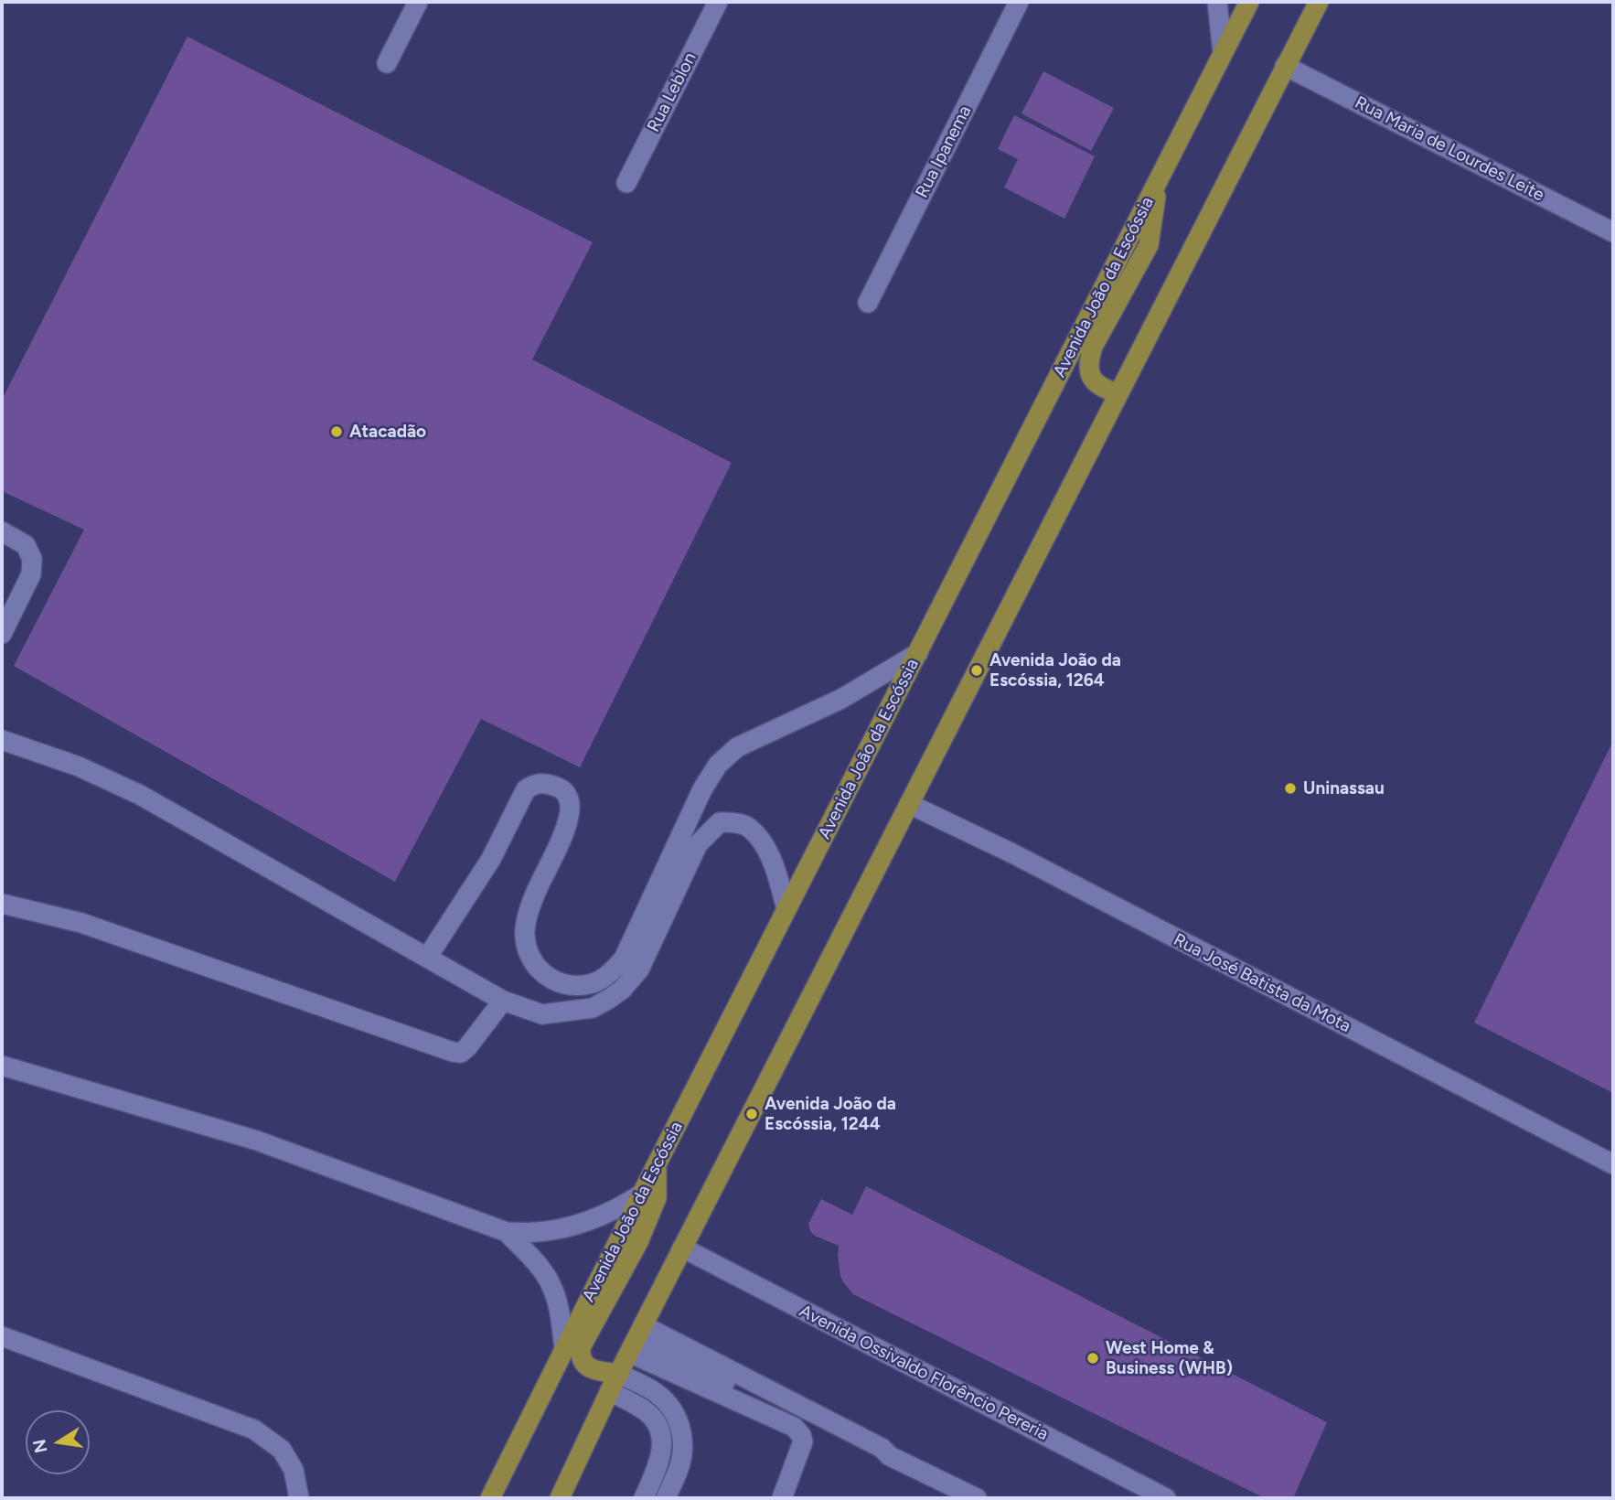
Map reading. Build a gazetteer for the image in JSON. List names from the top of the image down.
{
  "streets": {
    "main road": ["Avenida João da Escóssia"],
    "street": [
      "Rua Leblon",
      "Rua Maria de Lourdes Leite",
      "Rua Ipanema",
      "Rua José Batista da Mota",
      "Avenida Ossivaldo Florêncio Pereria"
    ]
  },
  "places": [
    "Atacadão",
    "Avenida João da Escóssia, 1264",
    "Uninassau",
    "Avenida João da Escóssia, 1244",
    "West Home & Business (WHB)"
  ],
  "north": "left"
}
